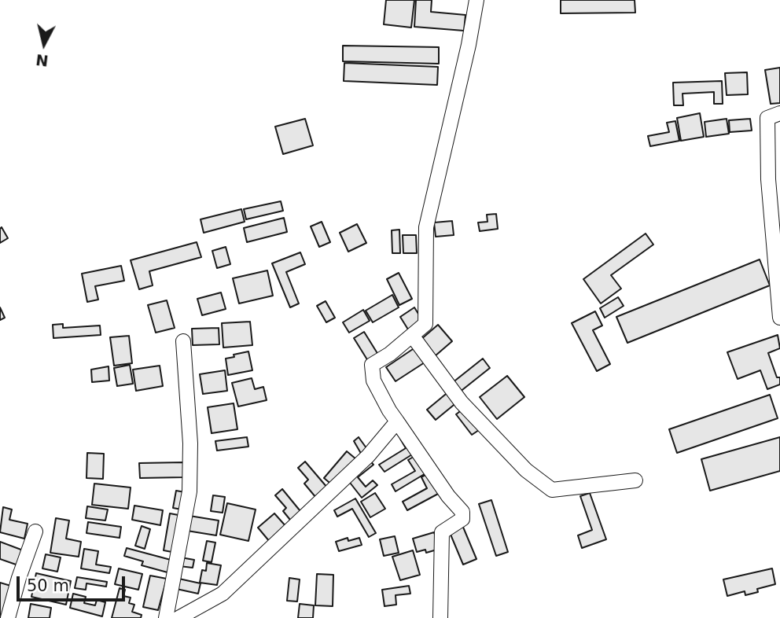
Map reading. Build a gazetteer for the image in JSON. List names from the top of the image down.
{
  "scale_bar": "50 m",
  "north": "bottom"
}
